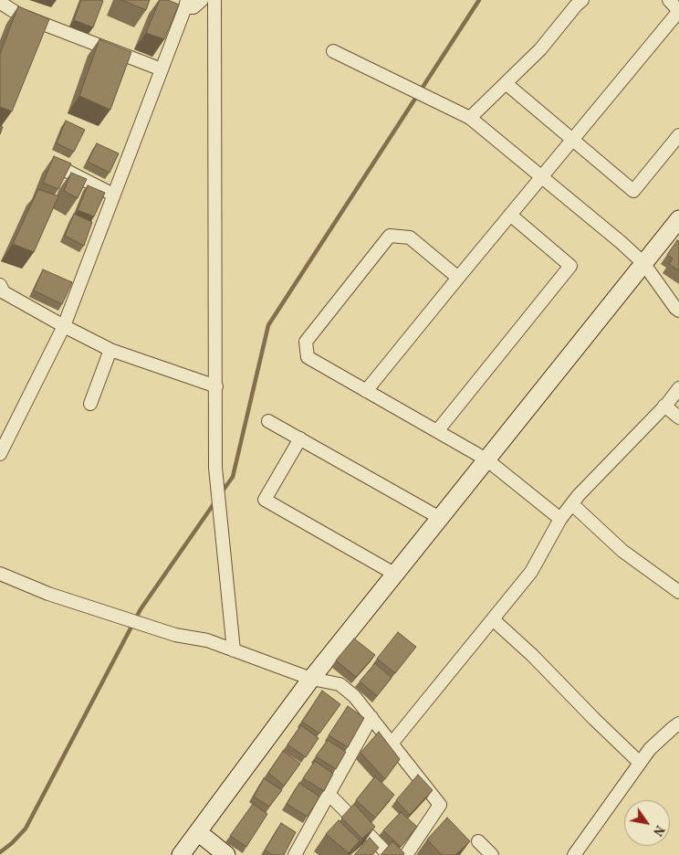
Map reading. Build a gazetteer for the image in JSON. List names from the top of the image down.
{
  "north": "bottom right"
}
